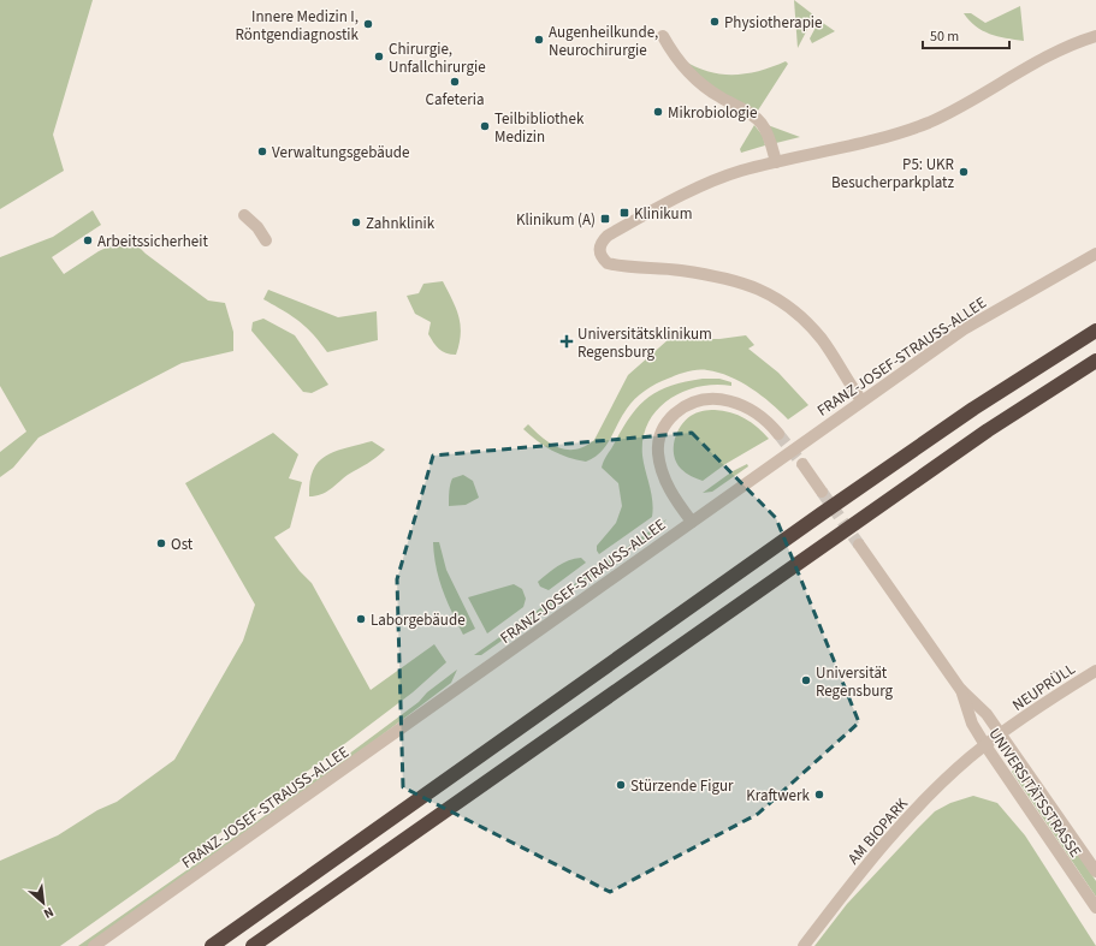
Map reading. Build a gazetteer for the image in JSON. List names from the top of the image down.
{
  "streets": {
    "street": [
      "FRANZ-JOSEF-STRAUSS-ALLEE",
      "NEUPRÜLL",
      "UNIVERSITÄTSSTRASSE",
      "AM BIOPARK"
    ]
  },
  "crossings": [
    ["NEUPRÜLL", "UNIVERSITÄTSSTRASSE"],
    ["NEUPRÜLL", "AM BIOPARK"],
    ["UNIVERSITÄTSSTRASSE", "AM BIOPARK"]
  ],
  "places": {
    "other": [
      "Physiotherapie",
      "Innere Medizin I, Röntgendiagnostik",
      "Augenheilkunde, Neurochirurgie",
      "Chirurgie, Unfallchirurgie",
      "Cafeteria",
      "Mikrobiologie",
      "Teilbibliothek Medizin",
      "Verwaltungsgebäude",
      "P5: UKR Besucherparkplatz",
      "Zahnklinik",
      "Arbeitssicherheit",
      "Ost",
      "Laborgebäude",
      "Universität Regensburg",
      "Stürzende Figur",
      "Kraftwerk"
    ],
    "transit": ["Klinikum", "Klinikum (A)"],
    "health": ["Universitätsklinikum Regensburg"]
  },
  "scale_bar": "50 m",
  "north": "bottom right"
}
